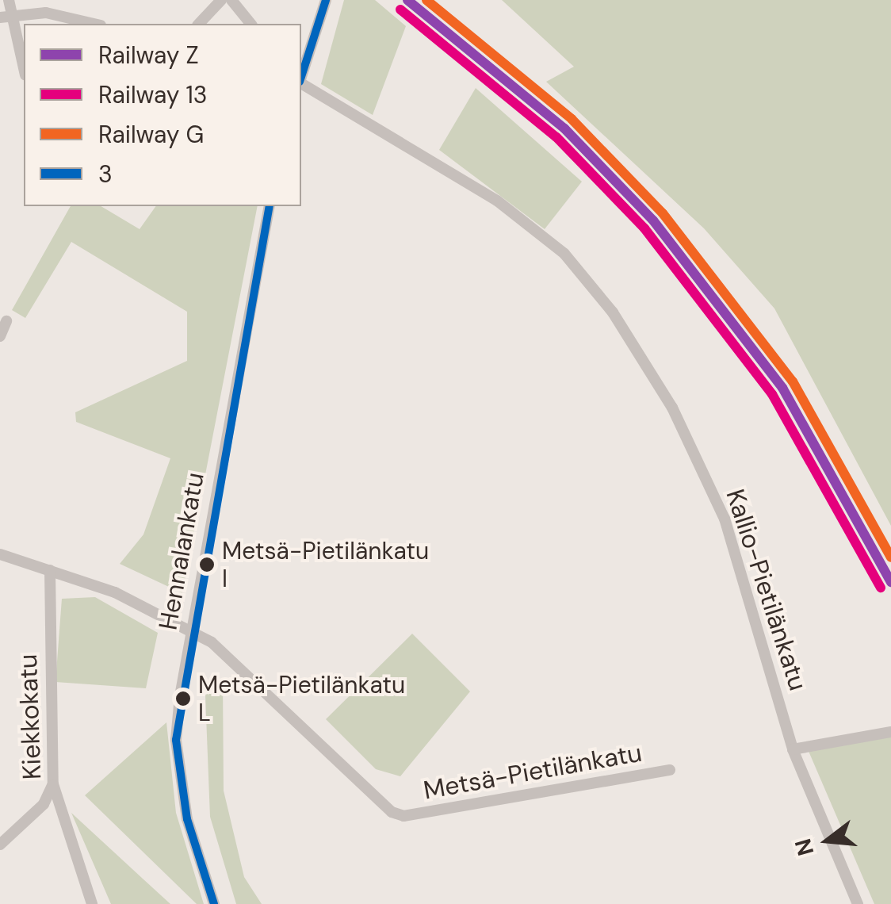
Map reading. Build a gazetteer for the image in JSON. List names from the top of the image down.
{
  "streets": {
    "street": [
      "Hennalankatu",
      "Kallio-Pietilänkatu",
      "Kiekkokatu",
      "Metsä-Pietilänkatu"
    ]
  },
  "crossings": [
    ["Hennalankatu", "Metsä-Pietilänkatu"]
  ],
  "places": ["Metsä-Pietilänkatu I", "Metsä-Pietilänkatu L"],
  "lines": [
    "rail line Z",
    "rail line G",
    "transit line 3",
    "rail line 13"
  ],
  "legend": [
    "Railway Z",
    "Railway 13",
    "Railway G",
    "3"
  ],
  "north": "left"
}
